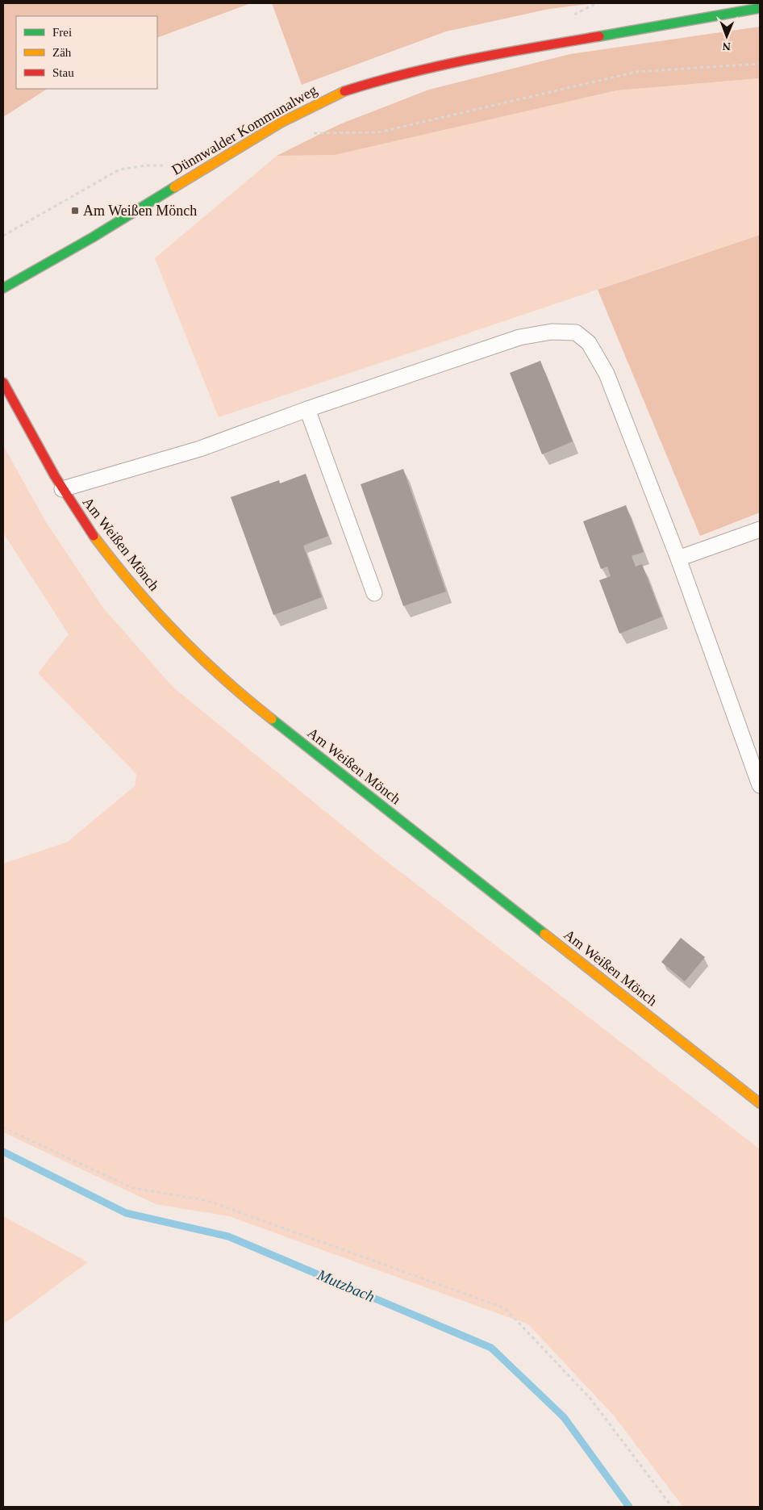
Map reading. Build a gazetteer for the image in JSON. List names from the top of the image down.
{
  "streets": {
    "street": ["Dünnwalder Kommunalweg", "Am Weißen Mönch"]
  },
  "water": ["Mutzbach"],
  "places": {
    "transit": ["Am Weißen Mönch"]
  },
  "legend": ["Frei", "Zäh", "Stau"],
  "north": "bottom"
}
